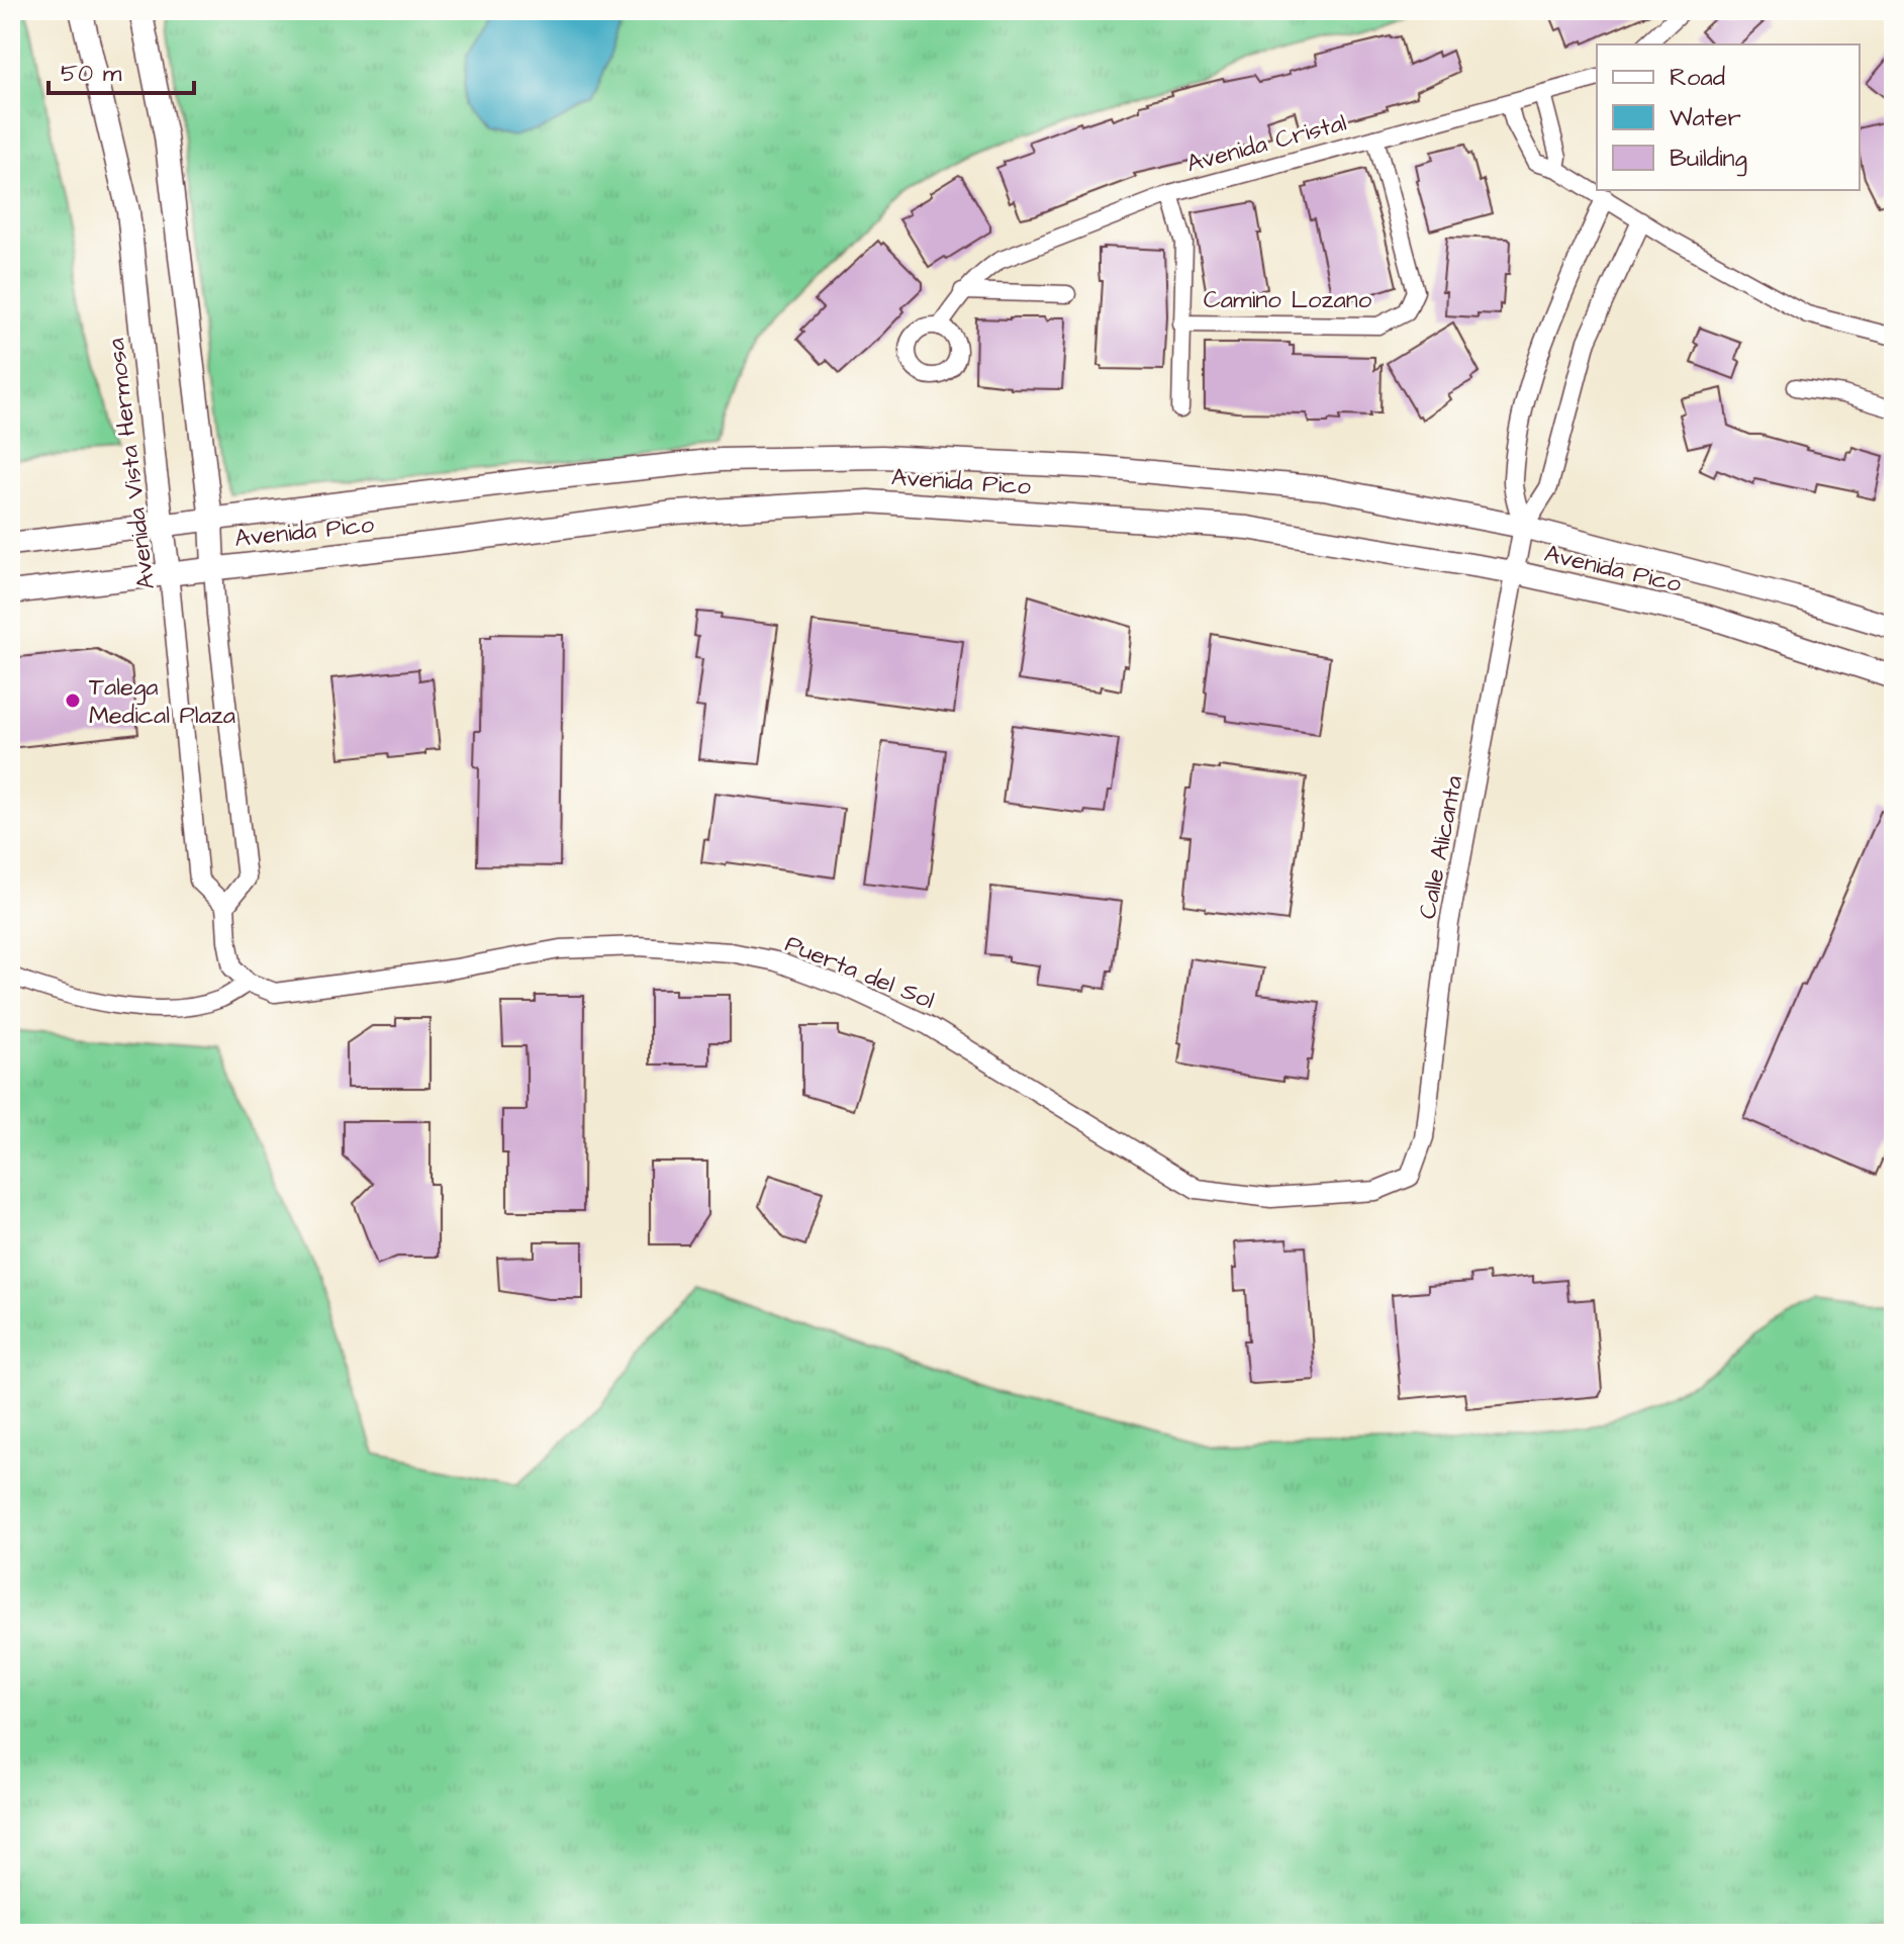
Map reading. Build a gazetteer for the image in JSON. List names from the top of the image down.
{
  "streets": {
    "main road": ["Avenida Vista Hermosa", "Avenida Pico"],
    "street": [
      "Avenida Cristal",
      "Camino Lozano",
      "Calle Alicanta",
      "Puerta del Sol"
    ]
  },
  "crossings": [
    ["Avenida Cristal", "Camino Lozano"],
    ["Avenida Vista Hermosa", "Avenida Pico"],
    ["Avenida Pico", "Calle Alicanta"],
    ["Calle Alicanta", "Puerta del Sol"]
  ],
  "places": ["Talega Medical Plaza"],
  "legend": ["Road", "Water", "Building"],
  "scale_bar": "50 m"
}
